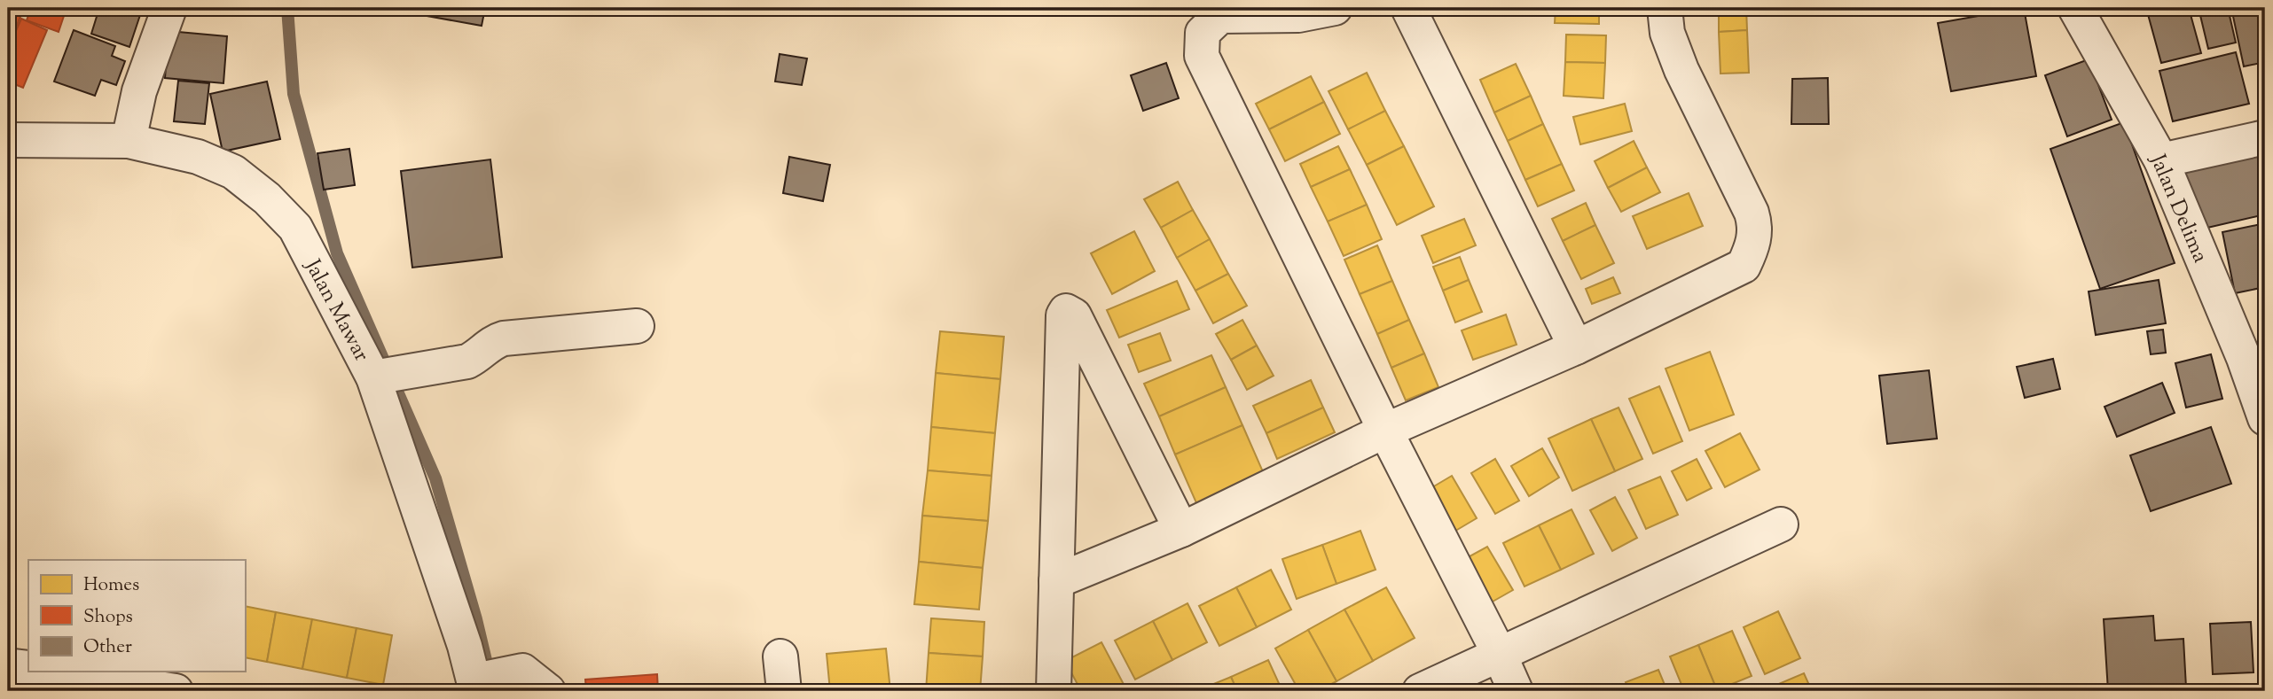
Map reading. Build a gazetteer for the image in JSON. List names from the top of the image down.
{
  "streets": {
    "street": ["Jalan Delima", "Jalan Mawar"]
  },
  "legend": ["Homes", "Shops", "Other"]
}
